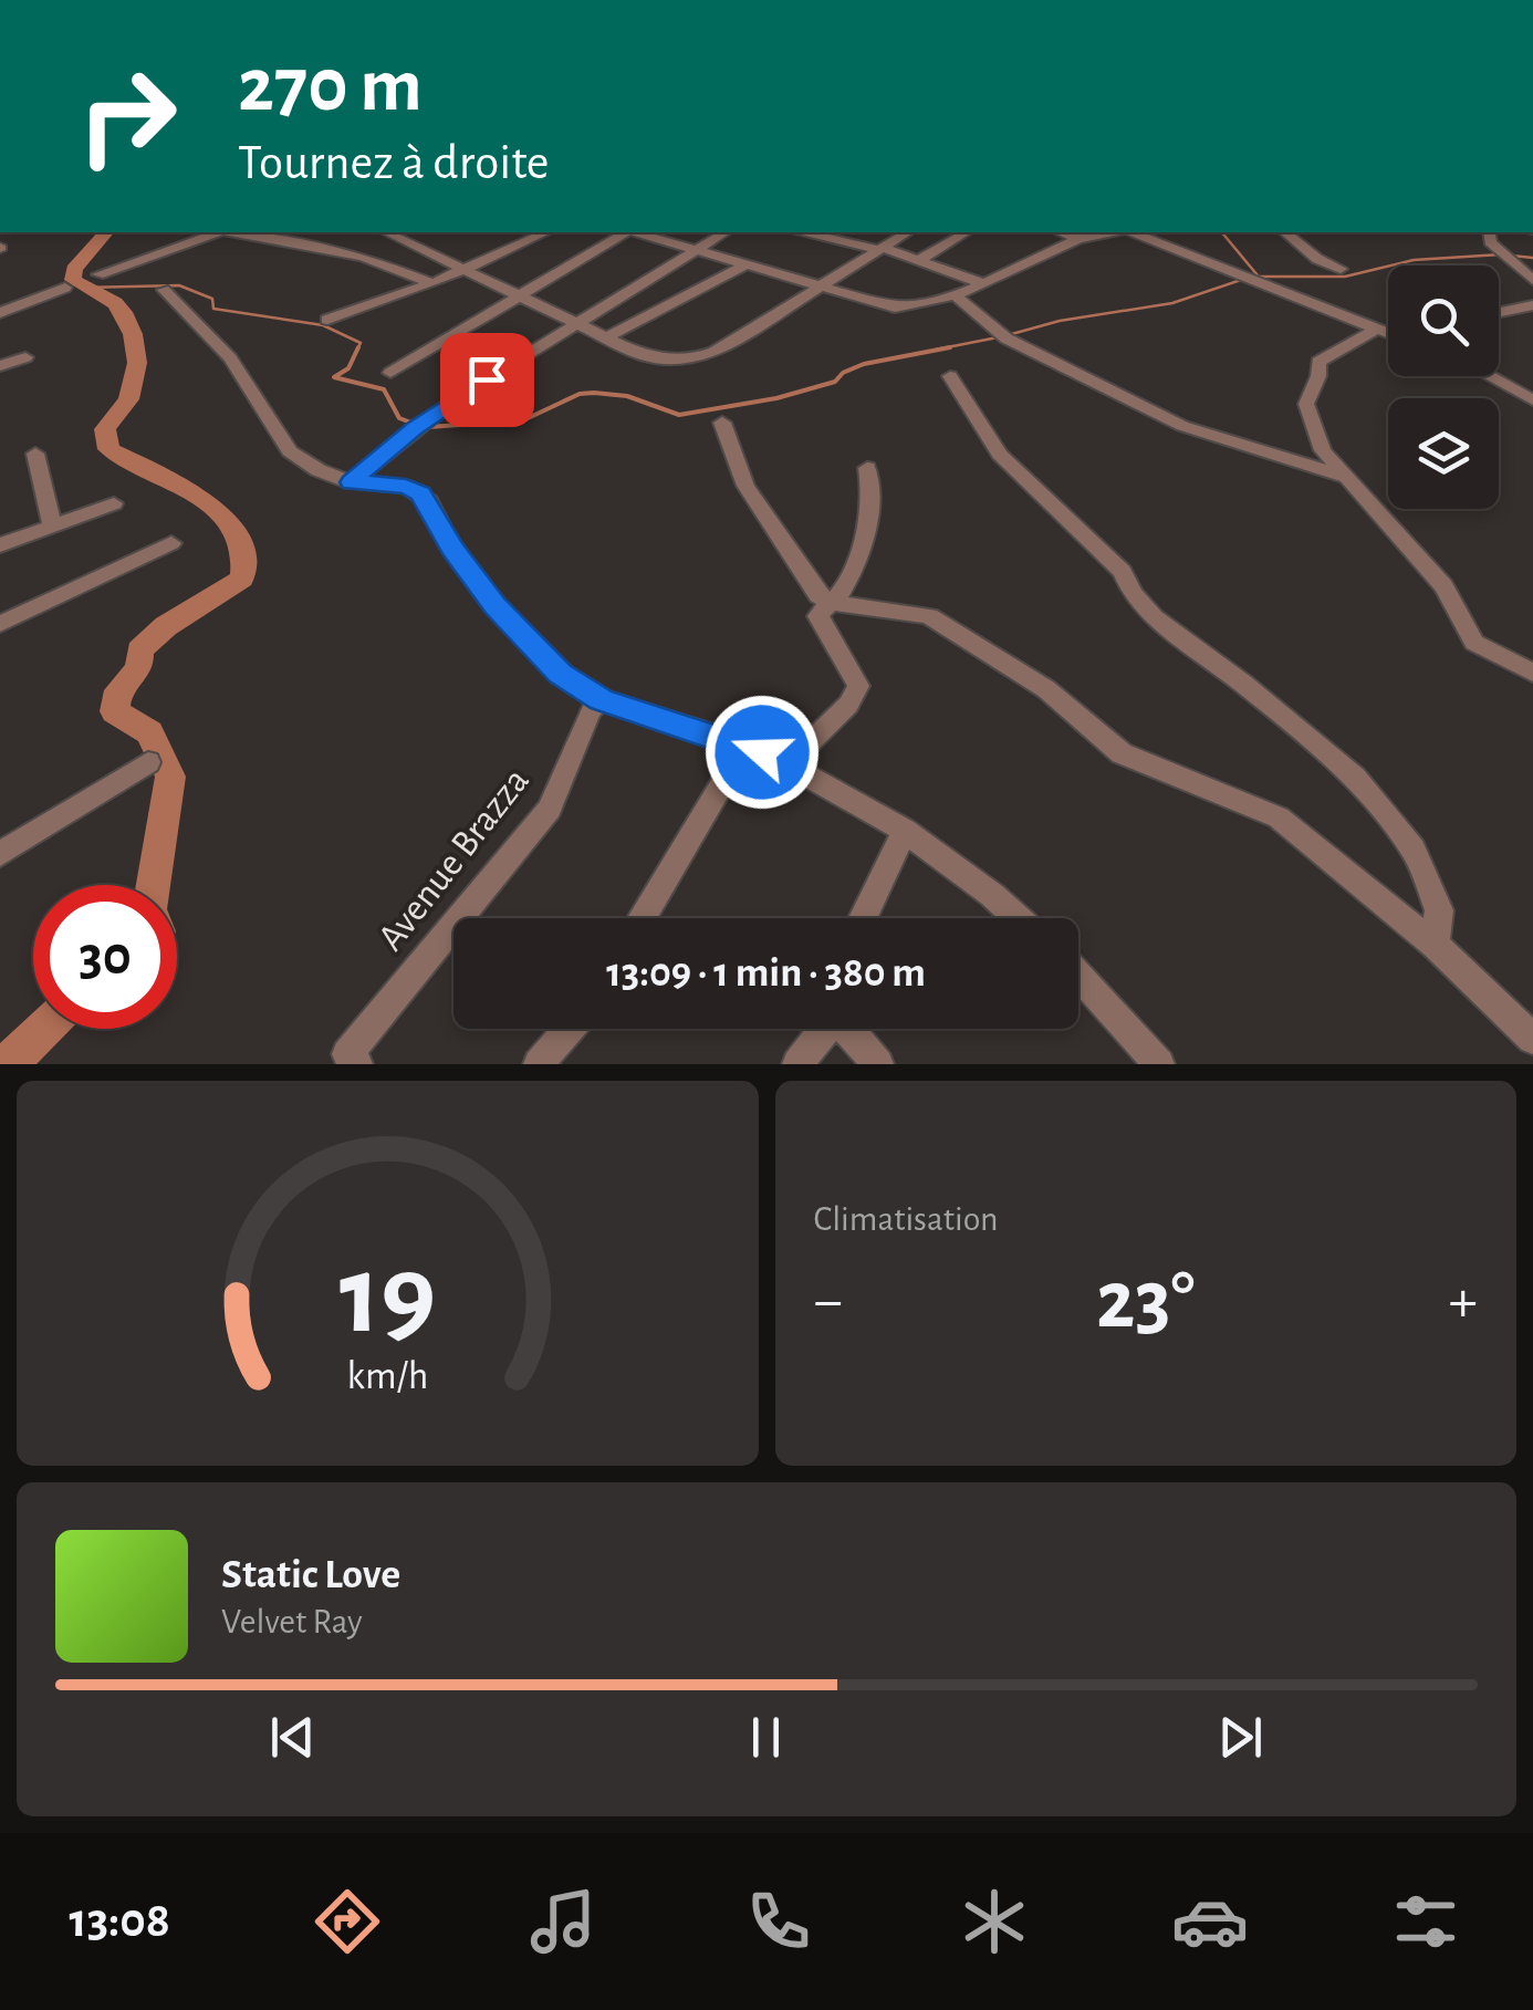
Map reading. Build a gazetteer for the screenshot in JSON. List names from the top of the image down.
{
  "streets": {
    "street": ["Avenue Brazza"]
  },
  "page": {
    "turn": ["270 m", "Tournez à droite"],
    "limit": "30",
    "trip": "13:09 · 1 min · 380 m",
    "tile": "Climatisation",
    "heat": ["−", "23°", "+"],
    "song": ["Static Love", "Velvet Ray"],
    "tabs": "13:08",
    "gauge": ["19", "km/h"]
  }
}
